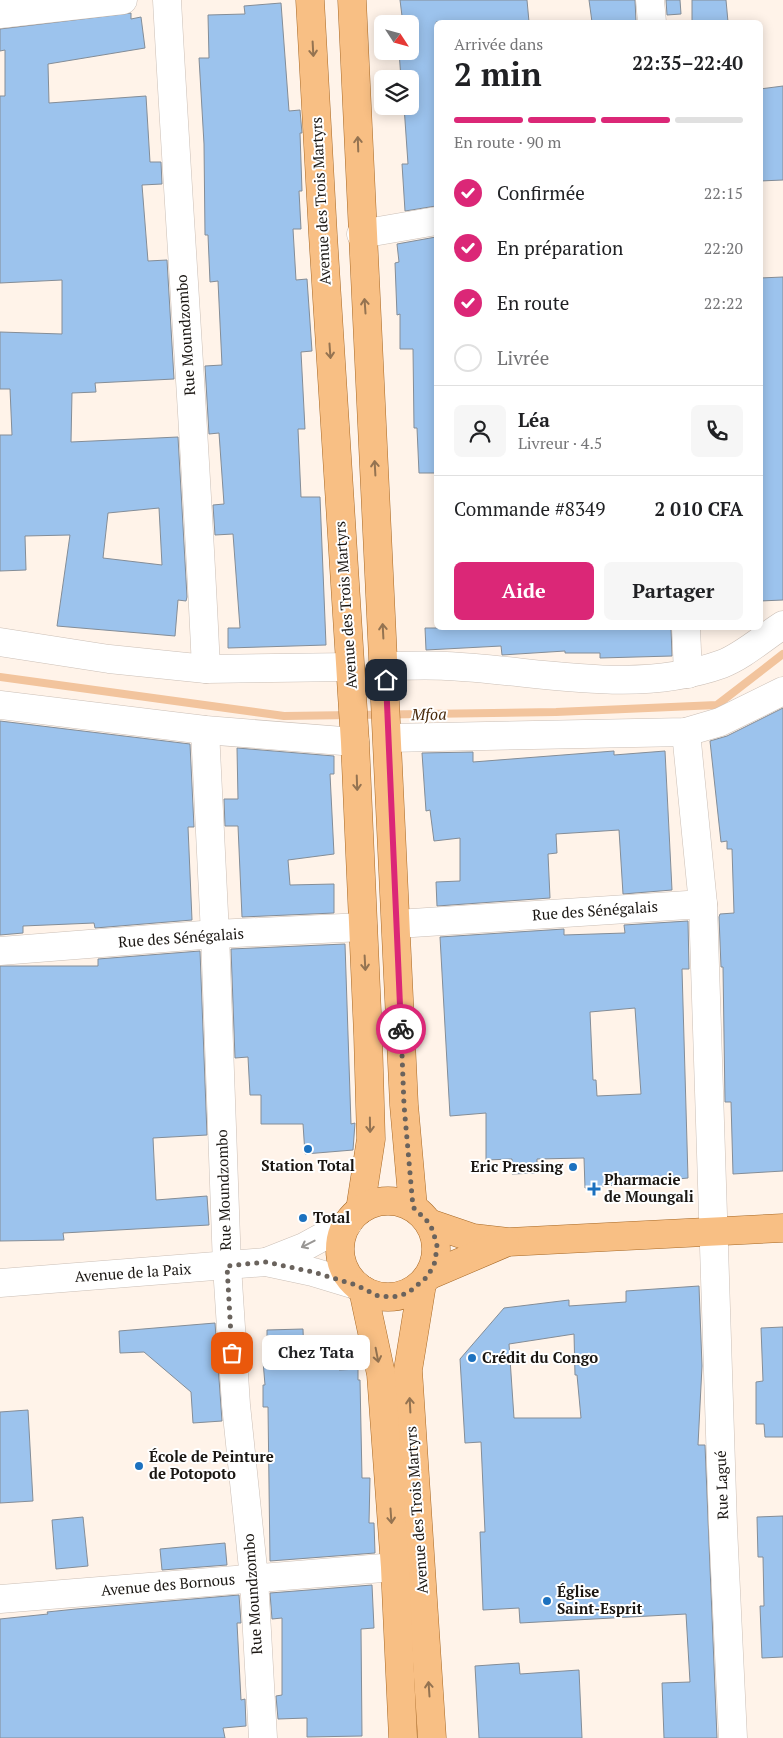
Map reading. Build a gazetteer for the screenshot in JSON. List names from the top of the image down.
{
  "streets": {
    "main road": ["Avenue des Trois Martyrs"],
    "street": [
      "Rue Moundzombo",
      "Rue des Sénégalais",
      "Avenue de la Paix",
      "Rue Lagué",
      "Avenue des Bornous"
    ]
  },
  "crossings": [
    ["Avenue des Trois Martyrs", "Rue des Sénégalais"],
    ["Avenue des Trois Martyrs", "Avenue de la Paix"],
    ["Avenue des Trois Martyrs", "Avenue des Bornous"],
    ["Rue Moundzombo", "Rue des Sénégalais"],
    ["Rue Moundzombo", "Avenue de la Paix"],
    ["Rue Moundzombo", "Avenue des Bornous"],
    ["Rue des Sénégalais", "Rue Lagué"]
  ],
  "water": ["Mfoa"],
  "places": {
    "other": [
      "Station Total",
      "Eric Pressing",
      "Total",
      "Chez Tata",
      "Crédit du Congo",
      "École de Peinture de Potopoto",
      "Église Saint-Esprit"
    ],
    "health": ["Pharmacie de Moungali"]
  },
  "north": "bottom right",
  "page": {
    "heading": ["2 min", "Arrivée dans", "22:35–22:40"],
    "panel": [
      "Léa",
      "Livreur · 4.5",
      "Commande #8349",
      "2 010 CFA"
    ],
    "bar": "En route · 90 m",
    "list": [
      ["Confirmée", "22:15"],
      ["En préparation", "22:20"],
      ["En route", "22:22"],
      "Livrée"
    ],
    "buttons": ["Aide", "Partager"],
    "bubble": "Chez Tata"
  }
}
